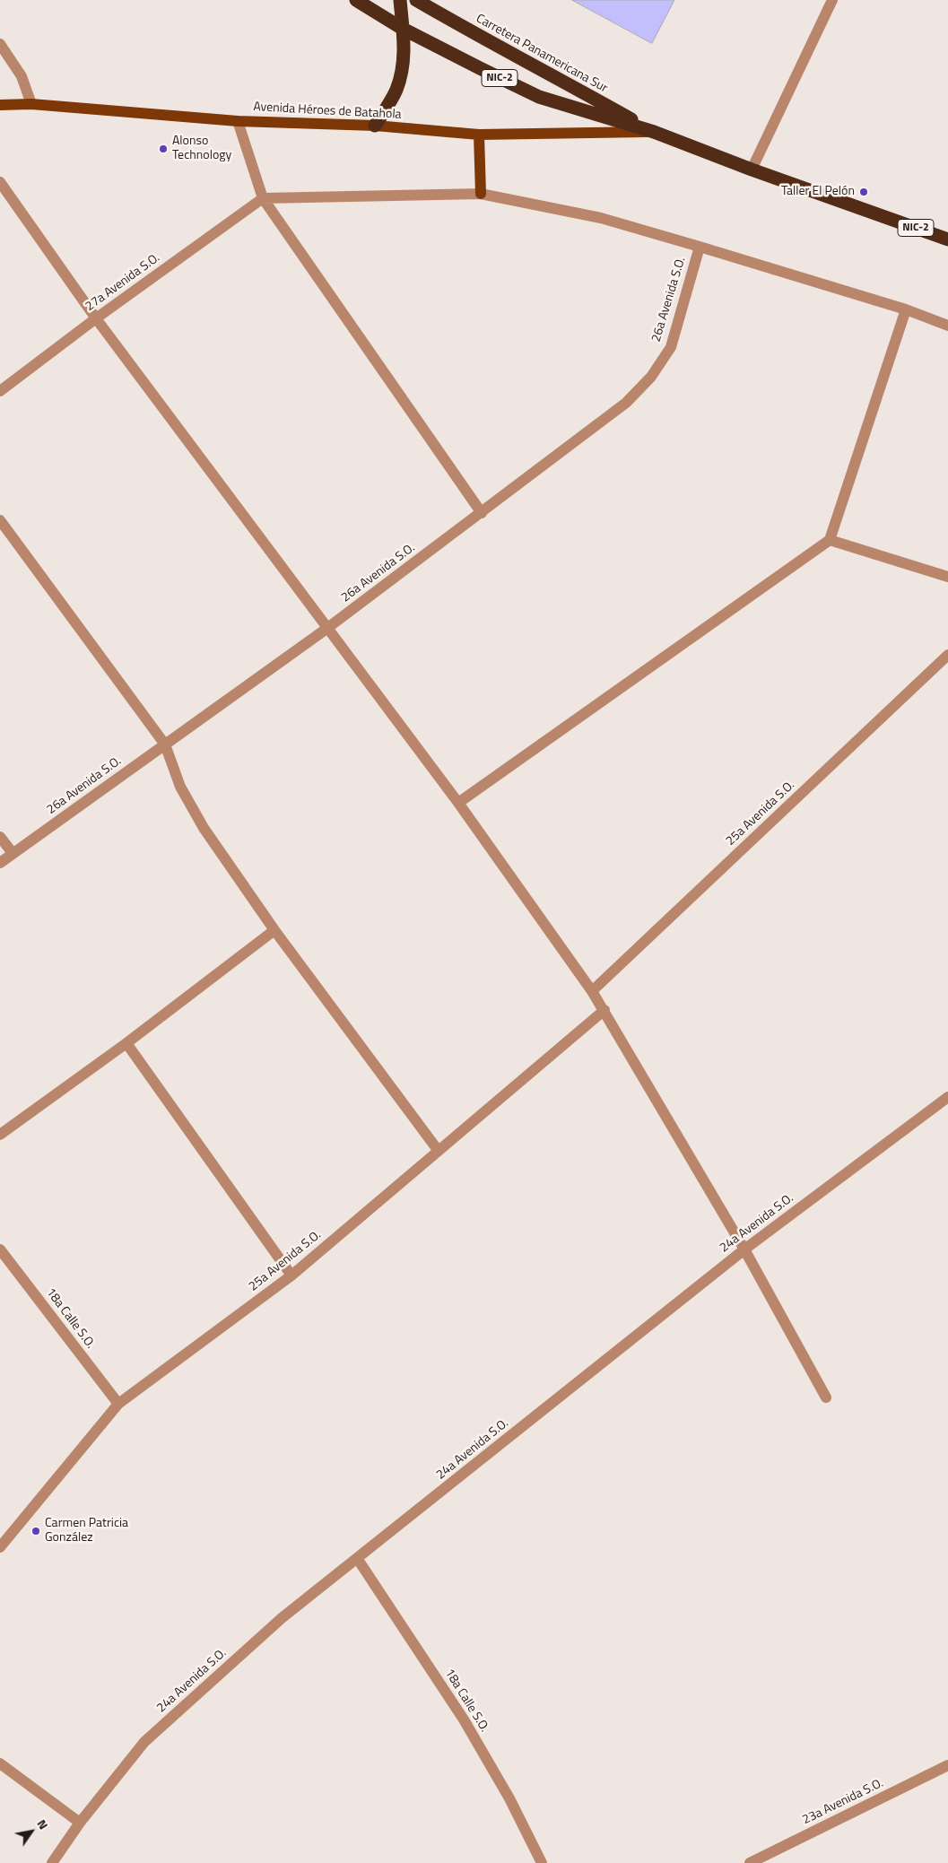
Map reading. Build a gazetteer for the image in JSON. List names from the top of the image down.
{
  "streets": {
    "highway": ["Carretera Panamericana Sur", "NIC-2"],
    "main road": ["Avenida Héroes de Batahola"],
    "street": [
      "27a Avenida S.O.",
      "26a Avenida S.O.",
      "25a Avenida S.O.",
      "24a Avenida S.O.",
      "18a Calle S.O.",
      "23a Avenida S.O."
    ]
  },
  "crossings": [
    ["Carretera Panamericana Sur", "Avenida Héroes de Batahola"],
    ["25a Avenida S.O.", "18a Calle S.O."],
    ["24a Avenida S.O.", "18a Calle S.O."]
  ],
  "places": ["Alonso Technology", "Taller El Pelón", "Carmen Patricia González"],
  "north": "top right"
}
